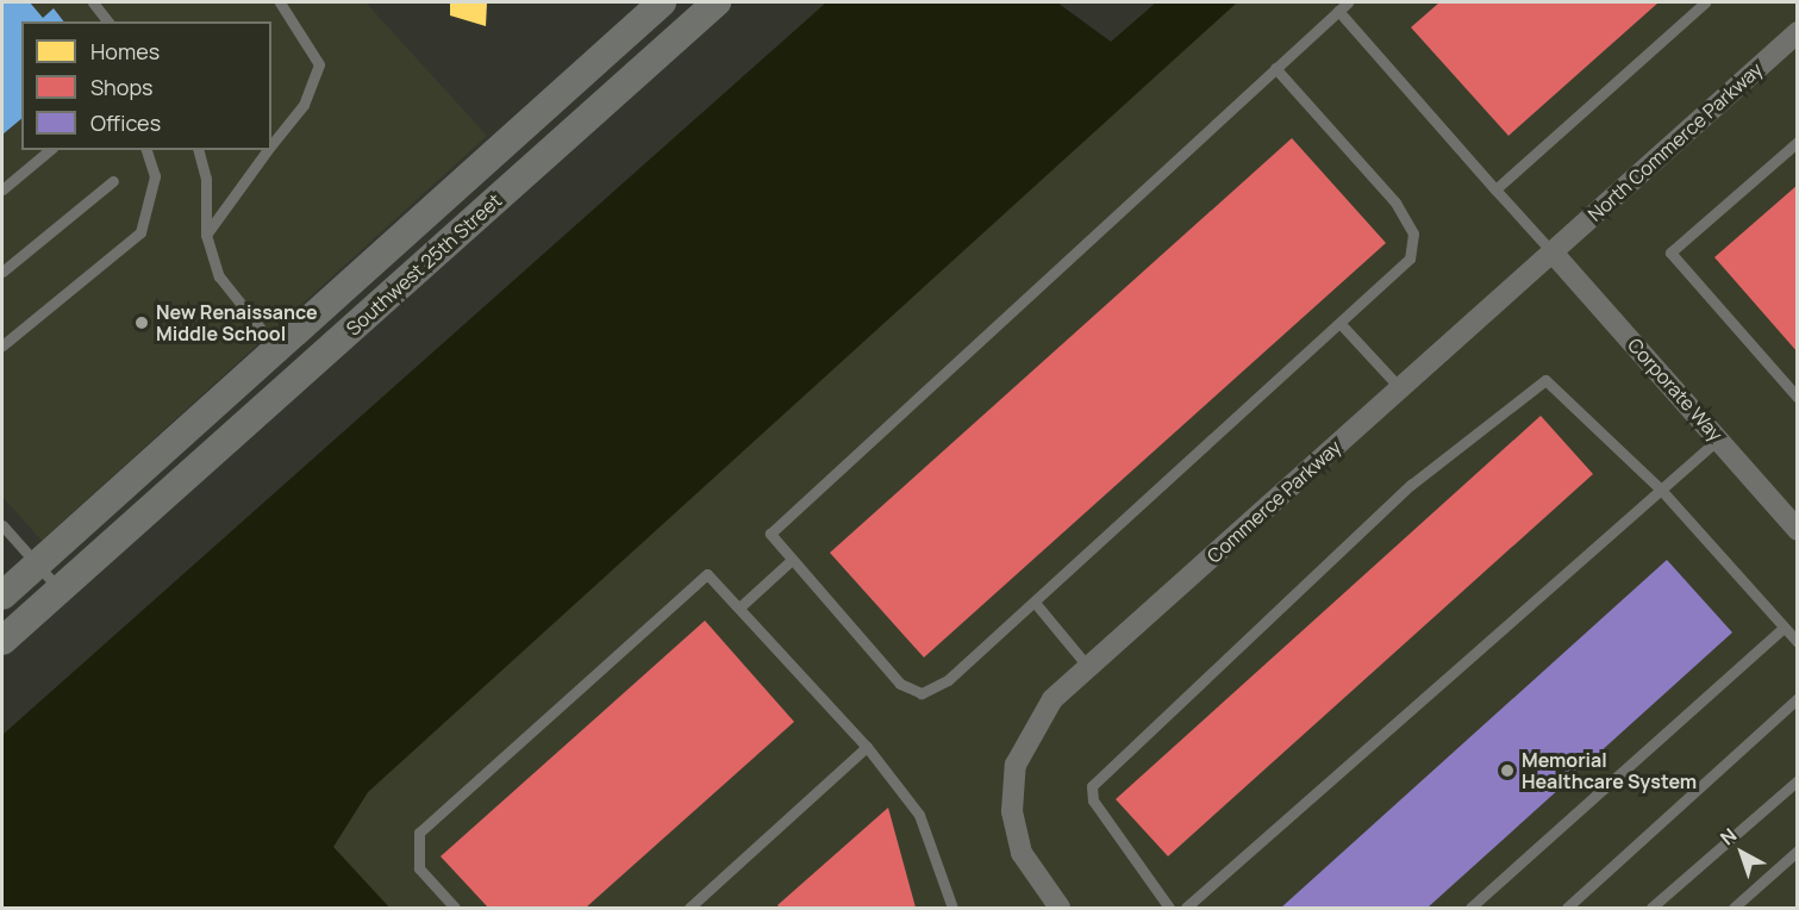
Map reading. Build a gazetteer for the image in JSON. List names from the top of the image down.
{
  "streets": {
    "street": [
      "North Commerce Parkway",
      "Southwest 25th Street",
      "Corporate Way",
      "Commerce Parkway"
    ]
  },
  "crossings": [
    ["North Commerce Parkway", "Corporate Way"],
    ["North Commerce Parkway", "Commerce Parkway"],
    ["Corporate Way", "Commerce Parkway"]
  ],
  "places": ["New Renaissance Middle School", "Memorial Healthcare System"],
  "legend": ["Homes", "Shops", "Offices"],
  "north": "top left"
}
